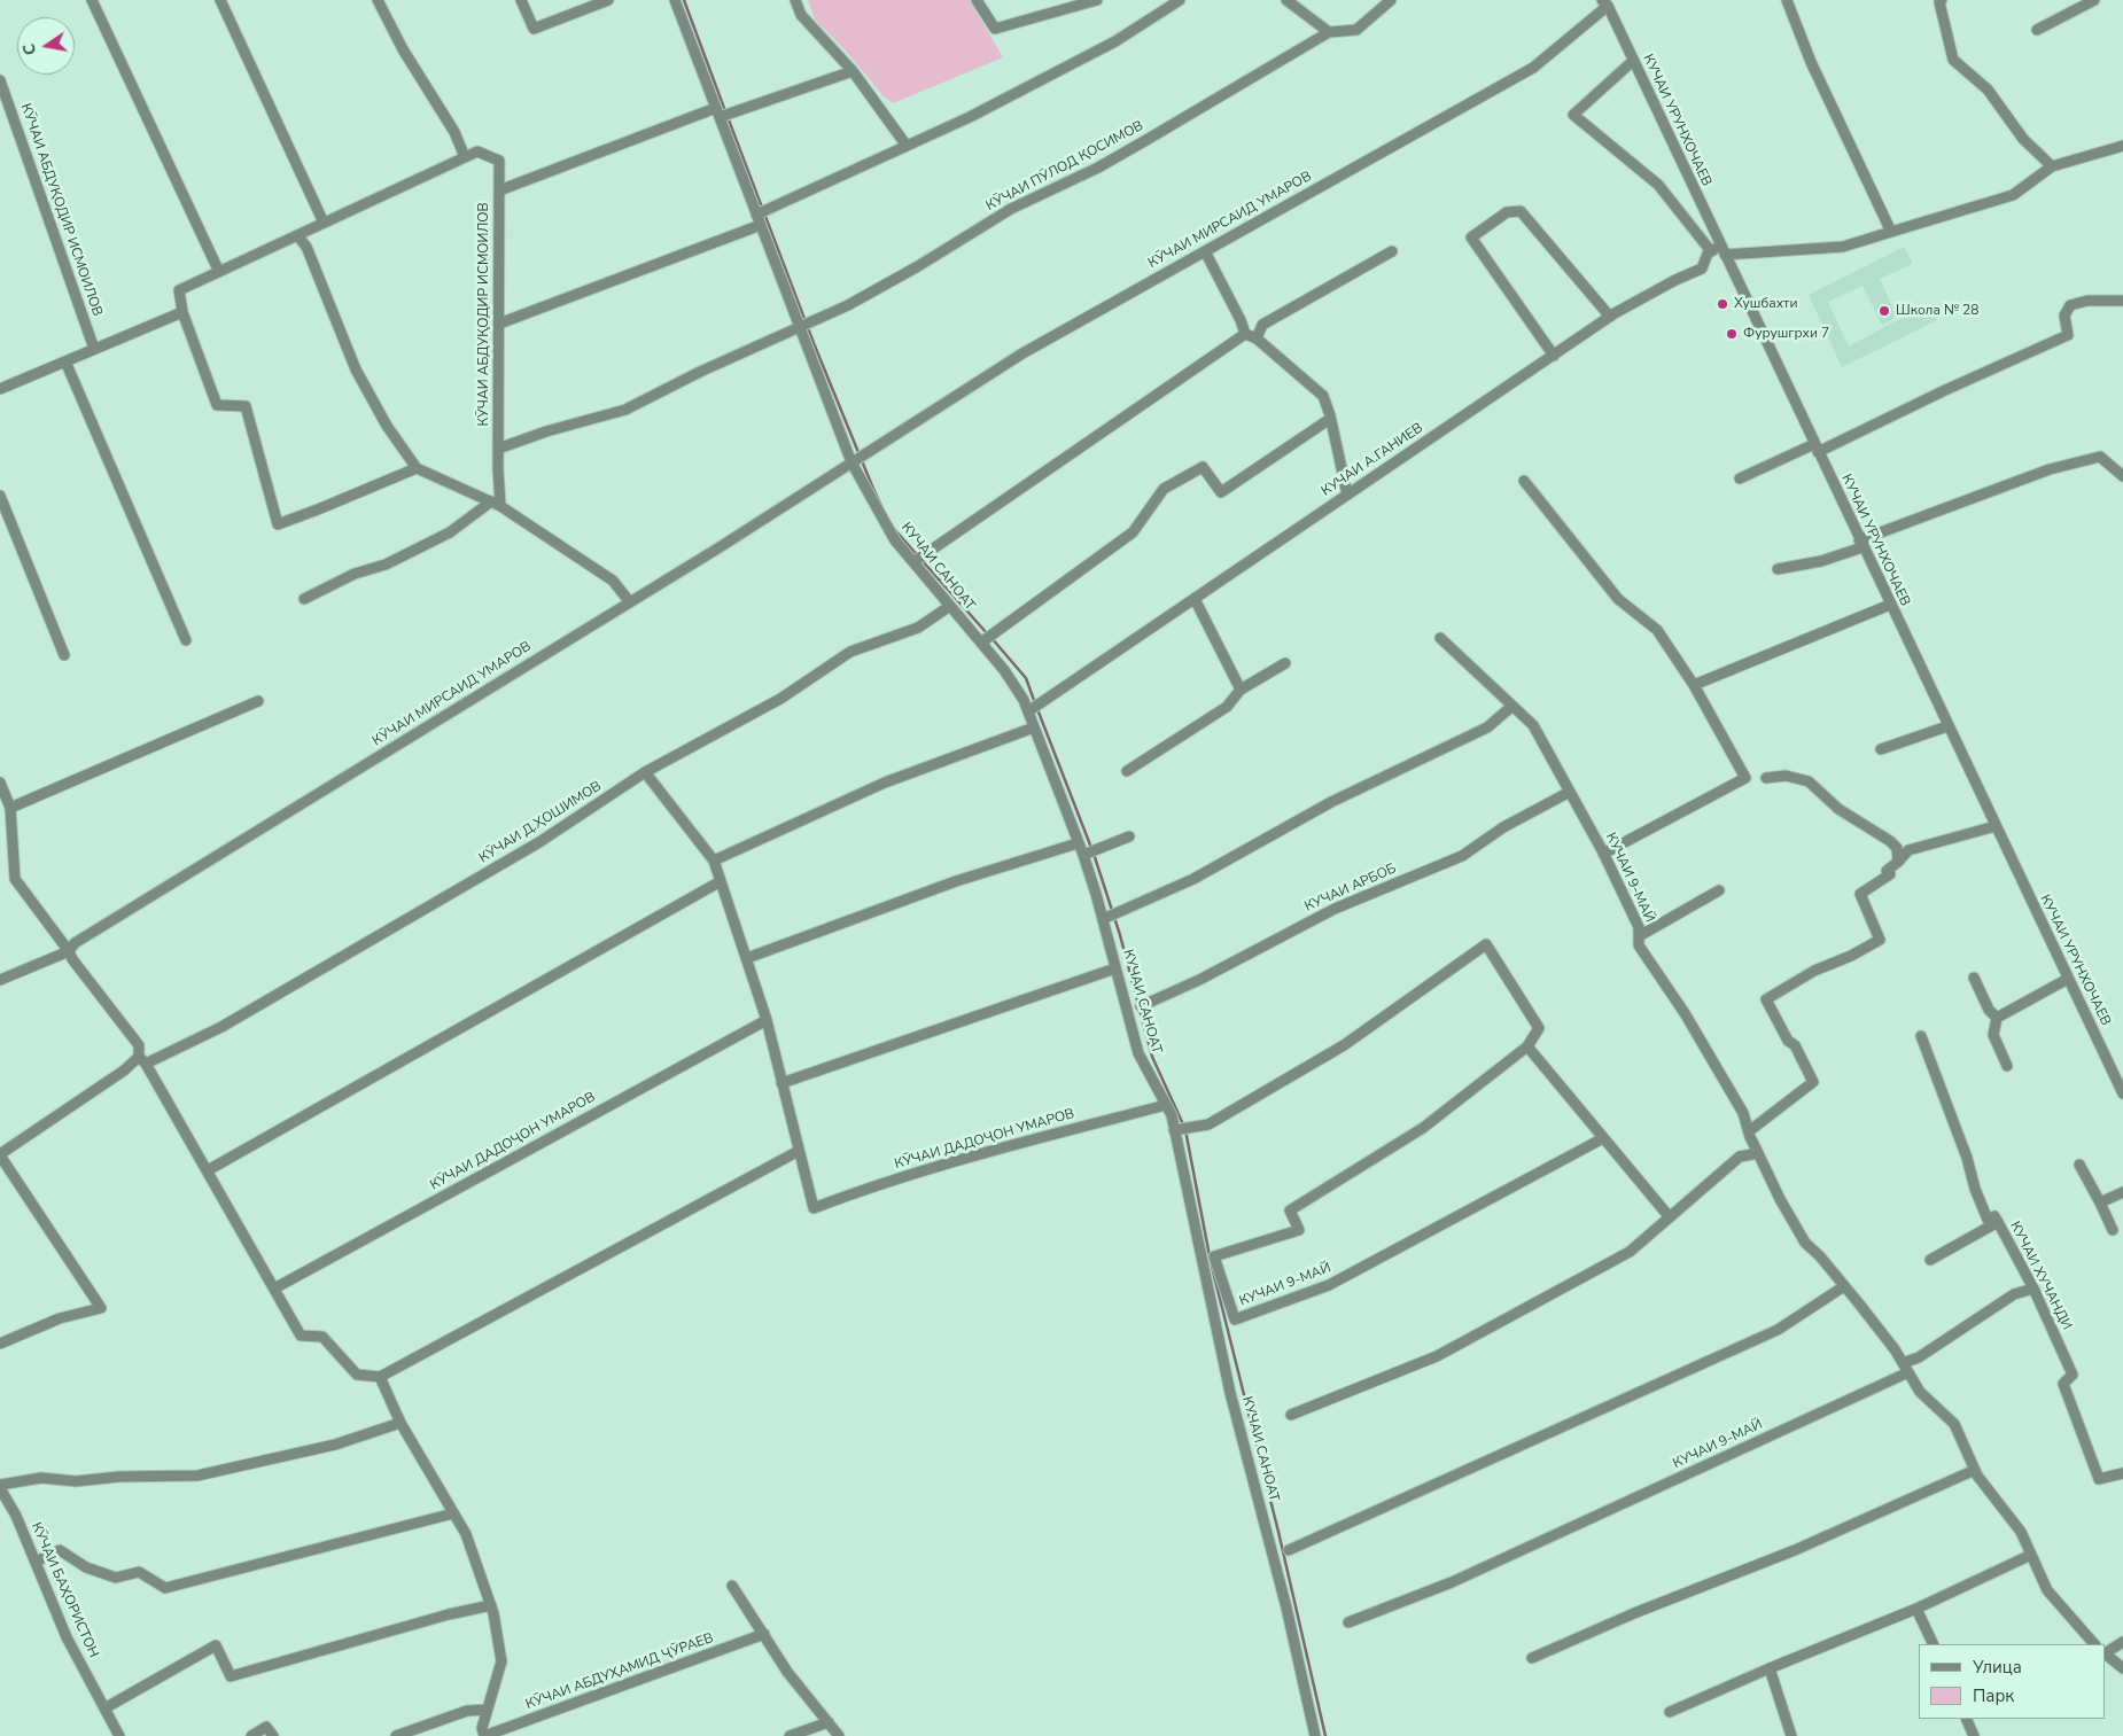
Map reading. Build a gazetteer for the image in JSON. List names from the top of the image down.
{
  "streets": {
    "street": [
      "КУЧАИ УРУНХОЧАЕВ",
      "КӮЧАИ ПӮЛОД ҚОСИМОВ",
      "КӮЧАИ АБДУҚОДИР ИСМОИЛОВ",
      "КӮЧАИ МИРСАИД УМАРОВ",
      "КУЧАИ А.ГАНИЕВ",
      "КУЧАИ САНОАТ",
      "КӮЧАИ Д.ҲОШИМОВ",
      "КУЧАИ 9-МАЙ",
      "КУЧАИ АРБОБ",
      "КӮЧАИ ДАДОҶОН УМАРОВ",
      "КУЧАИ ХУЧАНДИ",
      "КӮЧАИ БАҲОРИСТОН",
      "КӮЧАИ АБДУҲАМИД ҶӮРАЕВ"
    ]
  },
  "crossings": [
    ["КУЧАИ УРУНХОЧАЕВ", "КӮЧАИ МИРСАИД УМАРОВ"],
    ["КУЧАИ УРУНХОЧАЕВ", "КУЧАИ А.ГАНИЕВ"],
    ["КӮЧАИ ПӮЛОД ҚОСИМОВ", "КӮЧАИ АБДУҚОДИР ИСМОИЛОВ"],
    ["КӮЧАИ ПӮЛОД ҚОСИМОВ", "КУЧАИ САНОАТ"],
    ["КӮЧАИ МИРСАИД УМАРОВ", "КУЧАИ САНОАТ"],
    ["КУЧАИ А.ГАНИЕВ", "КУЧАИ САНОАТ"],
    ["КУЧАИ САНОАТ", "КӮЧАИ Д.ҲОШИМОВ"],
    ["КУЧАИ САНОАТ", "КӮЧАИ ДАДОҶОН УМАРОВ"],
    ["КУЧАИ 9-МАЙ", "КУЧАИ АРБОБ"]
  ],
  "places": ["Хушбахти", "Школа № 28", "Фурушгрхи 7"],
  "legend": ["Улица", "Парк"],
  "north": "left"
}
